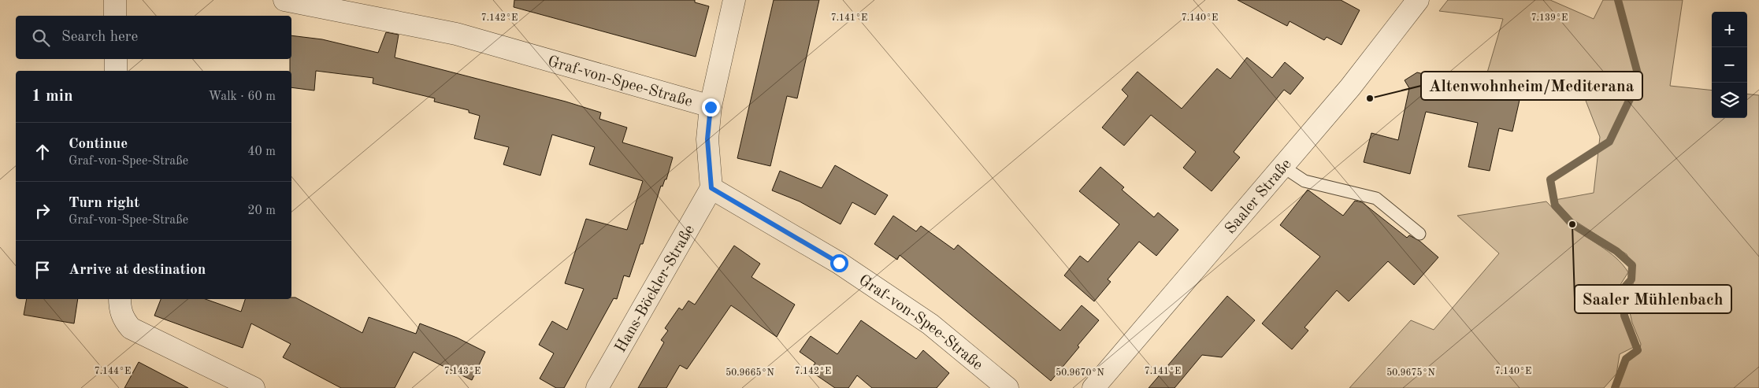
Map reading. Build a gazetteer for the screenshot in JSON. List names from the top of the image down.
{
  "streets": {
    "street": ["Graf-von-Spee-Straße", "Saaler Straße", "Hans-Böckler-Straße"]
  },
  "crossings": [
    ["Graf-von-Spee-Straße", "Hans-Böckler-Straße"]
  ],
  "places": ["Altenwohnheim/Mediterana", "Saaler Mühlenbach"],
  "page": {
    "map_buttons": ["+", "−"],
    "search": "Search here",
    "heading": ["1 min", "Walk · 60 m"],
    "list": [
      ["Continue", "Graf-von-Spee-Straße", "40 m"],
      ["Turn right", "Graf-von-Spee-Straße", "20 m"],
      "Arrive at destination"
    ]
  },
  "coordinates": [
    "7.141°E",
    "7.139°E",
    "7.142°E",
    "7.140°E",
    "7.144°E",
    "7.143°E",
    "50.9665°N",
    "50.9670°N",
    "50.9675°N"
  ]
}
